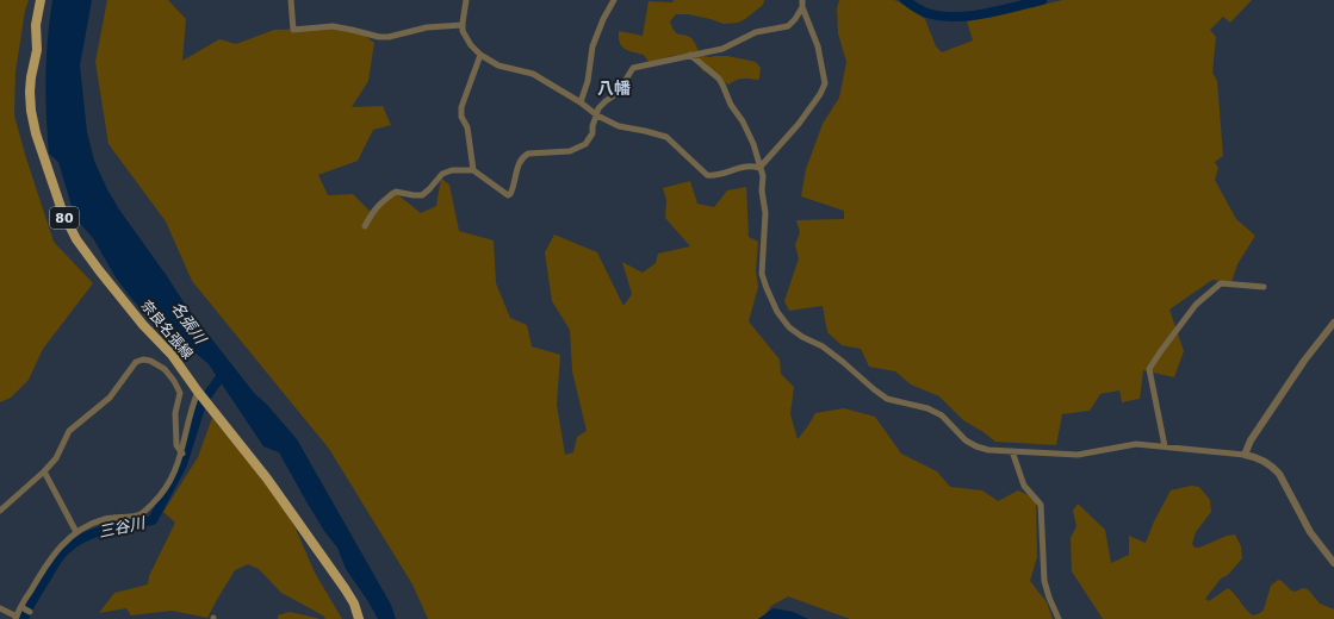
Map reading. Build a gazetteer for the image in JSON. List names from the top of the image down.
{
  "streets": {
    "main road": ["80", "奈良名張線"]
  },
  "districts": ["八幡"],
  "water": ["名張川", "三谷川"]
}
